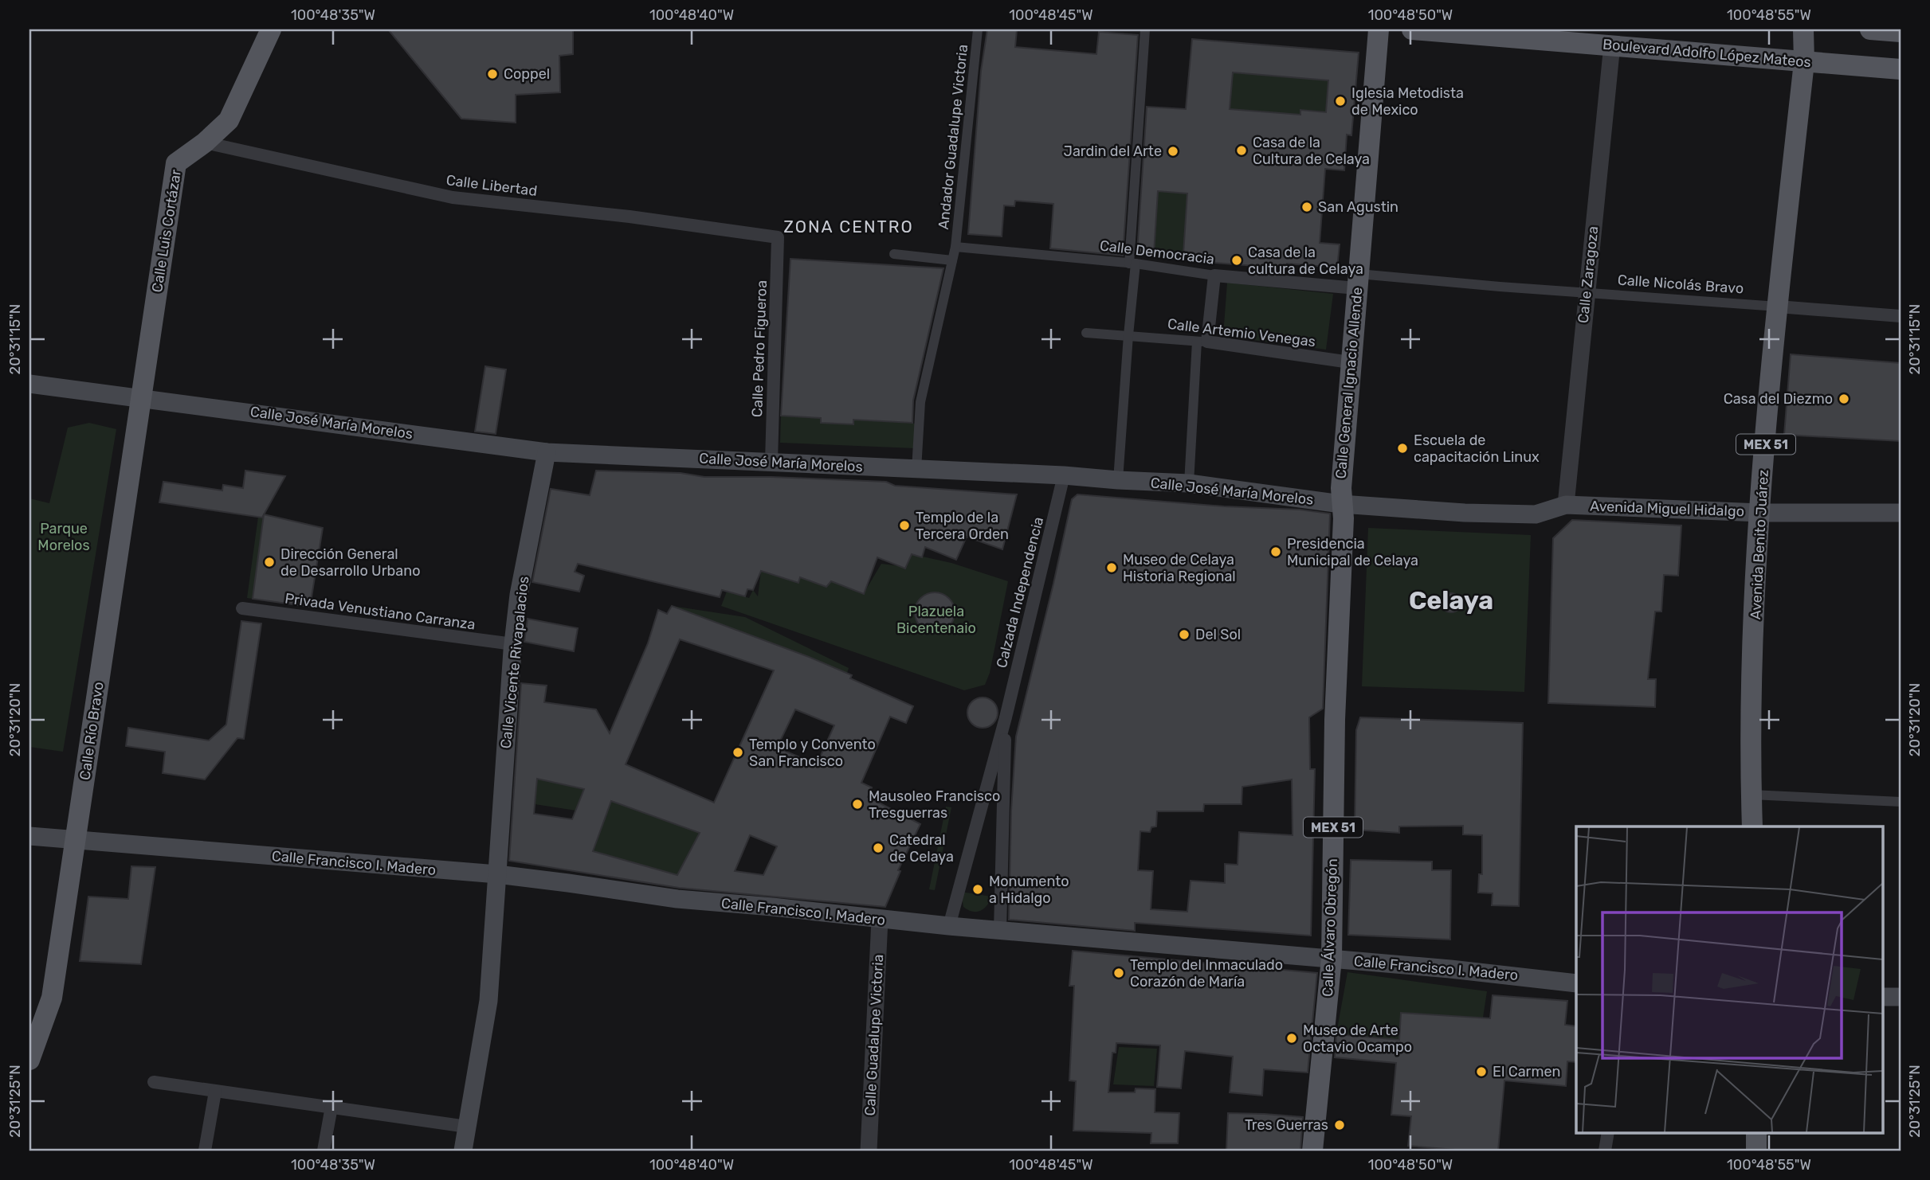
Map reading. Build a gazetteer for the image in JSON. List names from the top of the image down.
{
  "streets": {
    "main road": [
      "Boulevard Adolfo López Mateos",
      "Calle Luis Cortázar",
      "Calle General Ignacio Allende",
      "Calle José María Morelos",
      "MEX 51",
      "Avenida Miguel Hidalgo",
      "Avenida Benito Juárez",
      "Calle Vicente Rivapalacios",
      "Calle Río Bravo",
      "Calle Francisco I. Madero",
      "Calle Álvaro Obregón"
    ],
    "street": [
      "Andador Guadalupe Victoria",
      "Calle Libertad",
      "Calle Democracia",
      "Calle Zaragoza",
      "Calle Nicolás Bravo",
      "Calle Artemio Venegas",
      "Calle Pedro Figueroa",
      "Calzada Independencia",
      "Privada Venustiano Carranza",
      "Calle Guadalupe Victoria"
    ]
  },
  "crossings": [
    ["Boulevard Adolfo López Mateos", "Calle Zaragoza"],
    ["Boulevard Adolfo López Mateos", "MEX 51"],
    ["Boulevard Adolfo López Mateos", "Avenida Benito Juárez"],
    ["Andador Guadalupe Victoria", "Calle Democracia"],
    ["Calle Libertad", "Calle Luis Cortázar"],
    ["Calle Libertad", "Calle Pedro Figueroa"],
    ["Calle Luis Cortázar", "Calle José María Morelos"],
    ["Calle Luis Cortázar", "Calle Río Bravo"],
    ["Calle Democracia", "Calle Nicolás Bravo"],
    ["Calle Democracia", "Calle General Ignacio Allende"],
    ["Calle Zaragoza", "Calle Nicolás Bravo"],
    ["Calle Zaragoza", "Avenida Miguel Hidalgo"],
    ["Calle Nicolás Bravo", "Calle General Ignacio Allende"],
    ["Calle Nicolás Bravo", "Avenida Benito Juárez"],
    ["Calle Artemio Venegas", "Calle General Ignacio Allende"],
    ["Calle Pedro Figueroa", "Calle José María Morelos"],
    ["Calle General Ignacio Allende", "Calle José María Morelos"],
    ["Calle General Ignacio Allende", "Calle Álvaro Obregón"],
    ["Calle José María Morelos", "Avenida Miguel Hidalgo"],
    ["Calle José María Morelos", "Calzada Independencia"],
    ["Calle José María Morelos", "Calle Vicente Rivapalacios"],
    ["Calle José María Morelos", "Calle Río Bravo"],
    ["Calle José María Morelos", "Calle Álvaro Obregón"],
    ["MEX 51", "Avenida Benito Juárez"],
    ["Avenida Miguel Hidalgo", "Avenida Benito Juárez"],
    ["Calzada Independencia", "Calle Francisco I. Madero"],
    ["Privada Venustiano Carranza", "Calle Vicente Rivapalacios"],
    ["Calle Vicente Rivapalacios", "Calle Francisco I. Madero"],
    ["Calle Río Bravo", "Calle Francisco I. Madero"],
    ["Calle Francisco I. Madero", "Calle Álvaro Obregón"],
    ["Calle Francisco I. Madero", "Calle Guadalupe Victoria"]
  ],
  "districts": ["ZONA CENTRO", "Celaya"],
  "parks": ["Parque Morelos", "Plazuela Bicentenaio"],
  "places": [
    "Coppel",
    "Iglesia Metodista de Mexico",
    "Casa de la Cultura de Celaya",
    "Jardin del Arte",
    "San Agustin",
    "Casa de la cultura de Celaya",
    "Casa del Diezmo",
    "Escuela de capacitación Linux",
    "Templo de la Tercera Orden",
    "Presidencia Municipal de Celaya",
    "Dirección General de Desarrollo Urbano",
    "Museo de Celaya Historia Regional",
    "Del Sol",
    "Templo y Convento San Francisco",
    "Mausoleo Francisco Tresguerras",
    "Catedral de Celaya",
    "Monumento a Hidalgo",
    "Templo del Inmaculado Corazón de María",
    "Museo de Arte Octavio Ocampo",
    "El Carmen",
    "Tres Guerras"
  ],
  "coordinates": [
    "100°48'35\"W",
    "100°48'40\"W",
    "100°48'45\"W",
    "100°48'50\"W",
    "100°48'55\"W",
    "20°31'15\"N",
    "20°31'20\"N",
    "20°31'25\"N"
  ]
}
